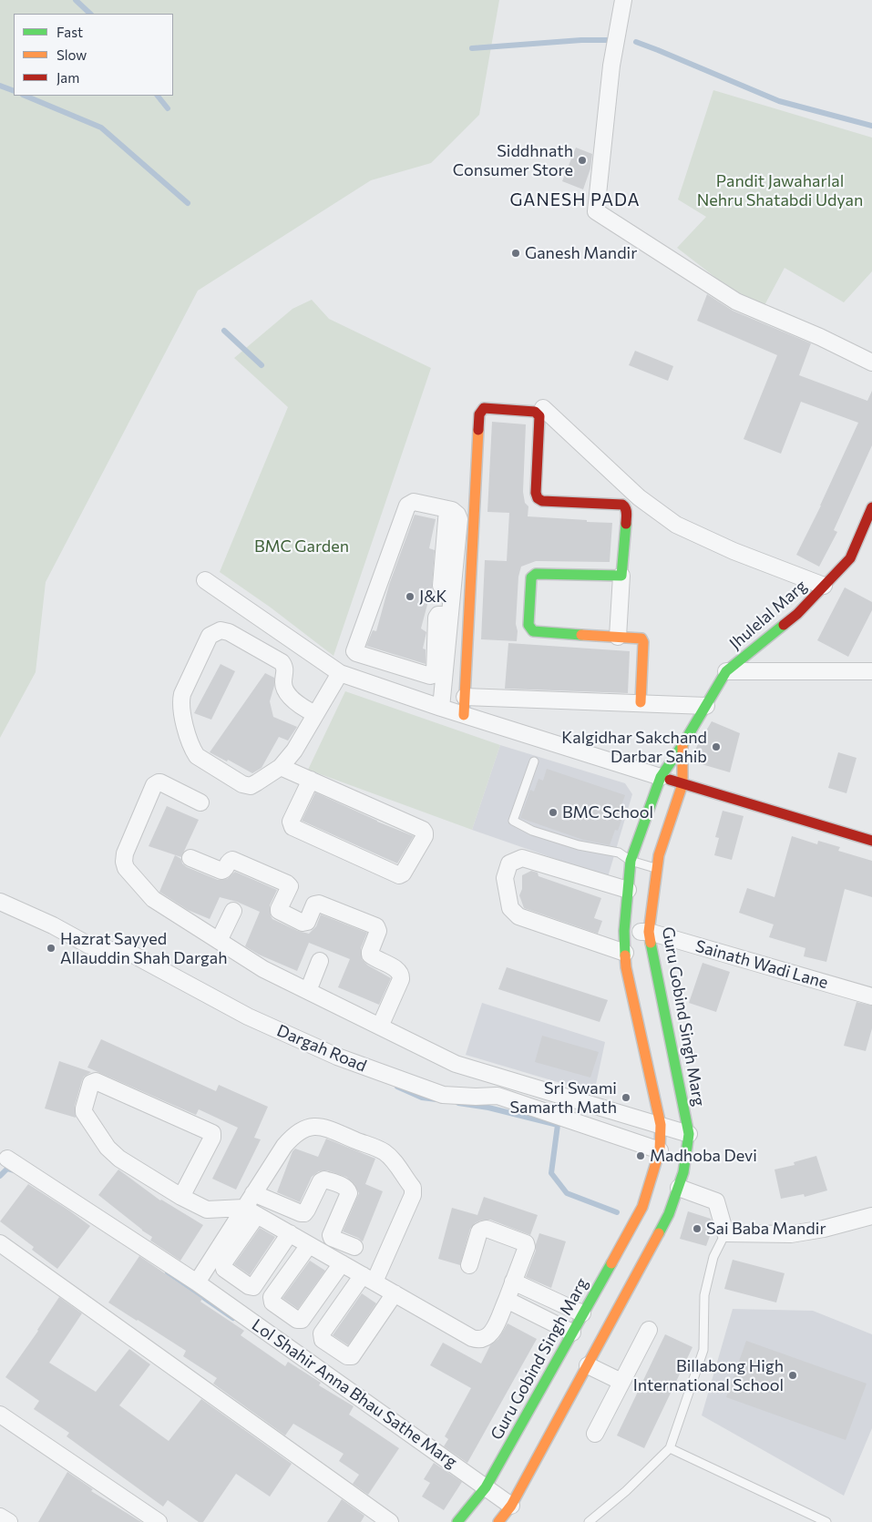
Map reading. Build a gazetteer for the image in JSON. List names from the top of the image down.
{
  "streets": {
    "street": [
      "Jhulelal Marg",
      "Sainath Wadi Lane",
      "Guru Gobind Singh Marg",
      "Dargah Road",
      "Lol Shahir Anna Bhau Sathe Marg"
    ]
  },
  "crossings": [
    ["Jhulelal Marg", "Guru Gobind Singh Marg"],
    ["Sainath Wadi Lane", "Guru Gobind Singh Marg"],
    ["Guru Gobind Singh Marg", "Dargah Road"],
    ["Guru Gobind Singh Marg", "Lol Shahir Anna Bhau Sathe Marg"]
  ],
  "districts": ["GANESH PADA"],
  "parks": ["Pandit Jawaharlal Nehru Shatabdi Udyan", "BMC Garden"],
  "places": [
    "Siddhnath Consumer Store",
    "Ganesh Mandir",
    "J&K",
    "Kalgidhar Sakchand Darbar Sahib",
    "BMC School",
    "Hazrat Sayyed Allauddin Shah Dargah",
    "Sri Swami Samarth Math",
    "Madhoba Devi",
    "Sai Baba Mandir",
    "Billabong High International School"
  ],
  "legend": ["Fast", "Slow", "Jam"]
}
